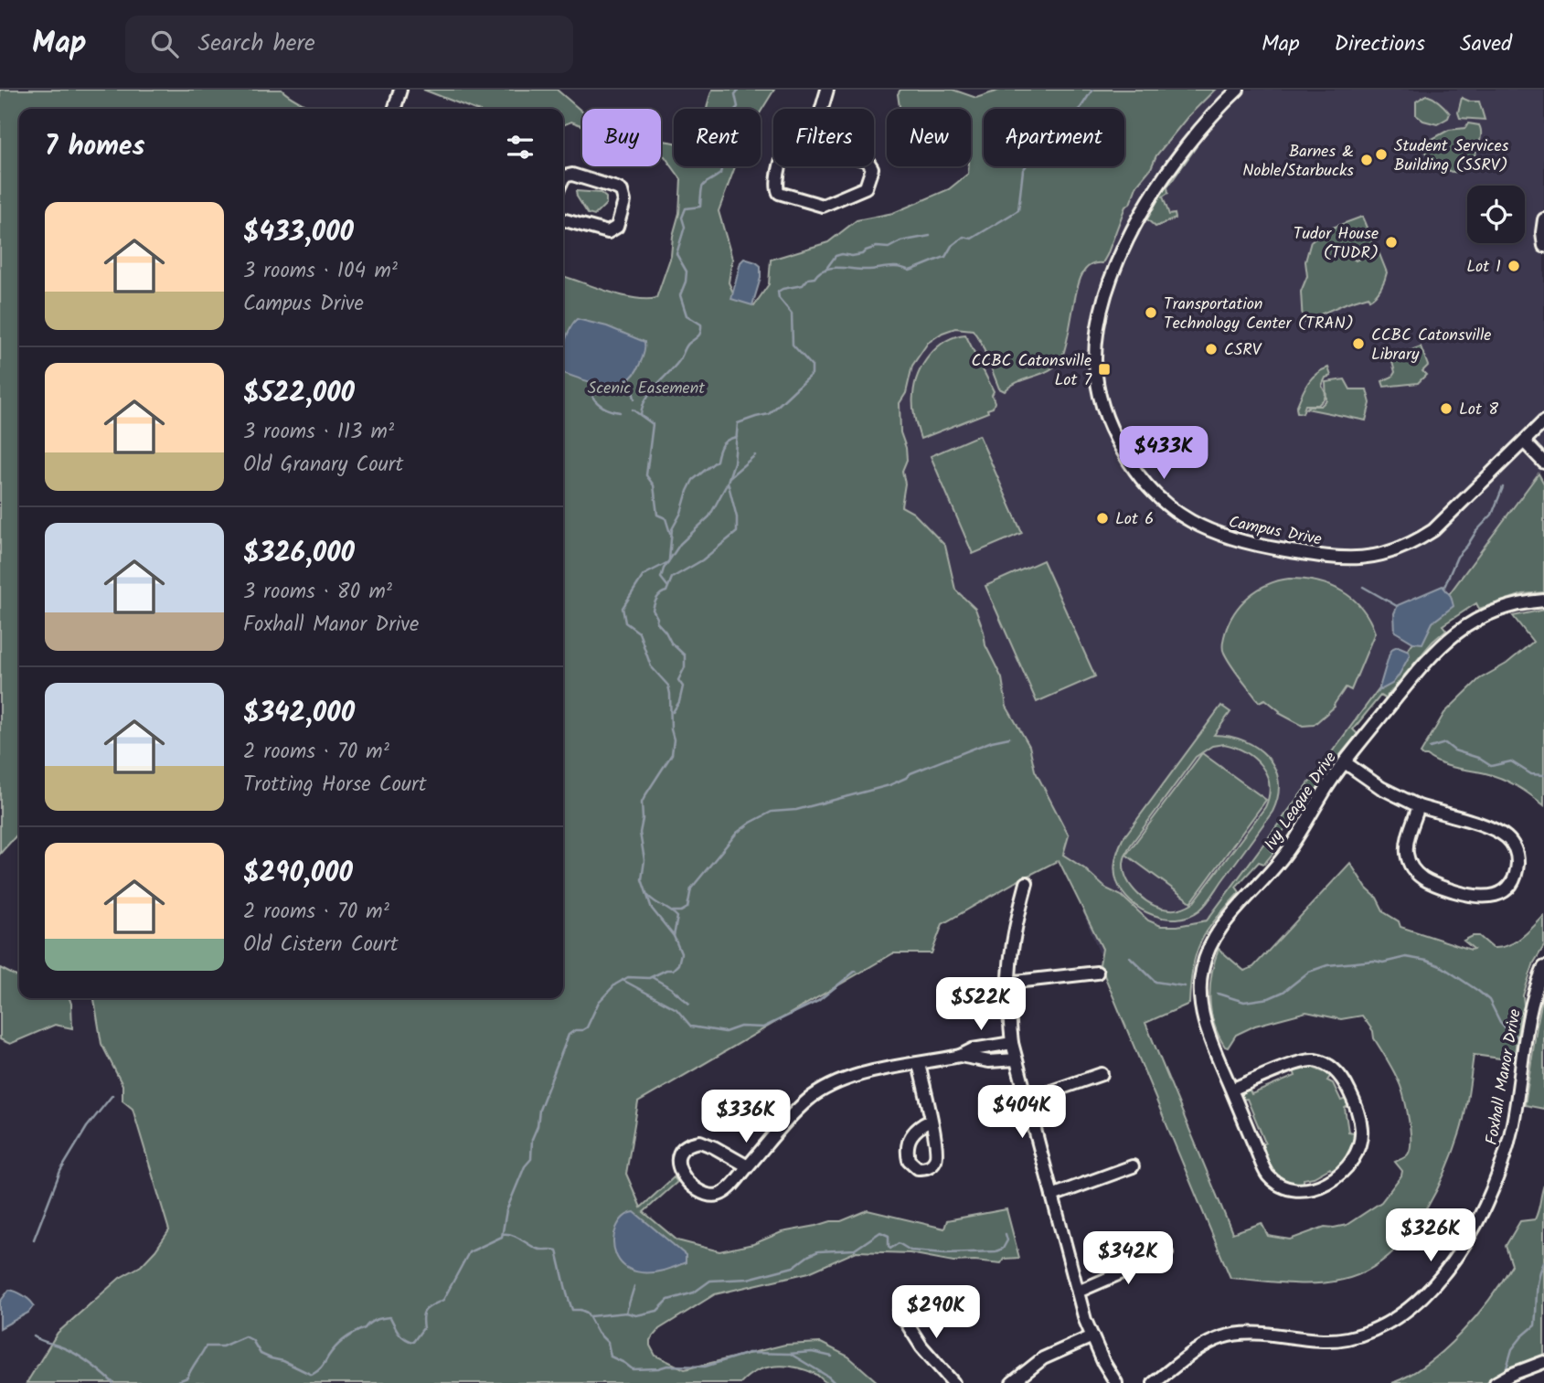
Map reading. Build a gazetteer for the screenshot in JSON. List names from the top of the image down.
{
  "streets": {
    "street": ["Campus Drive", "Ivy League Drive", "Foxhall Manor Drive"]
  },
  "parks": ["Scenic Easement"],
  "places": {
    "other": [
      "Student Services Building (SSRV)",
      "Barnes & Noble/Starbucks",
      "Tudor House (TUDR)",
      "Lot 1",
      "Transportation Technology Center (TRAN)",
      "CCBC Catonsville Library",
      "CSRV",
      "Lot 8",
      "Lot 6"
    ],
    "transit": ["CCBC Catonsville Lot 7"]
  },
  "page": {
    "header": "Map",
    "search": "Search here",
    "nav": ["Map", "Directions", "Saved"],
    "chip": [
      "Buy",
      "Rent",
      "Filters",
      "New",
      "Apartment"
    ],
    "heading": "7 homes",
    "list": [
      {
        "name": "$433,000",
        "note": "3 rooms · 104 m² · Campus Drive"
      },
      {
        "name": "$522,000",
        "note": "3 rooms · 113 m² · Old Granary Court"
      },
      {
        "name": "$326,000",
        "note": "3 rooms · 80 m² · Foxhall Manor Drive"
      },
      {
        "name": "$342,000",
        "note": "2 rooms · 70 m² · Trotting Horse Court"
      },
      {
        "name": "$290,000",
        "note": "2 rooms · 70 m² · Old Cistern Court"
      }
    ],
    "price": [
      "$433K",
      "$522K",
      "$404K",
      "$336K",
      "$326K",
      "$342K",
      "$290K"
    ]
  }
}
